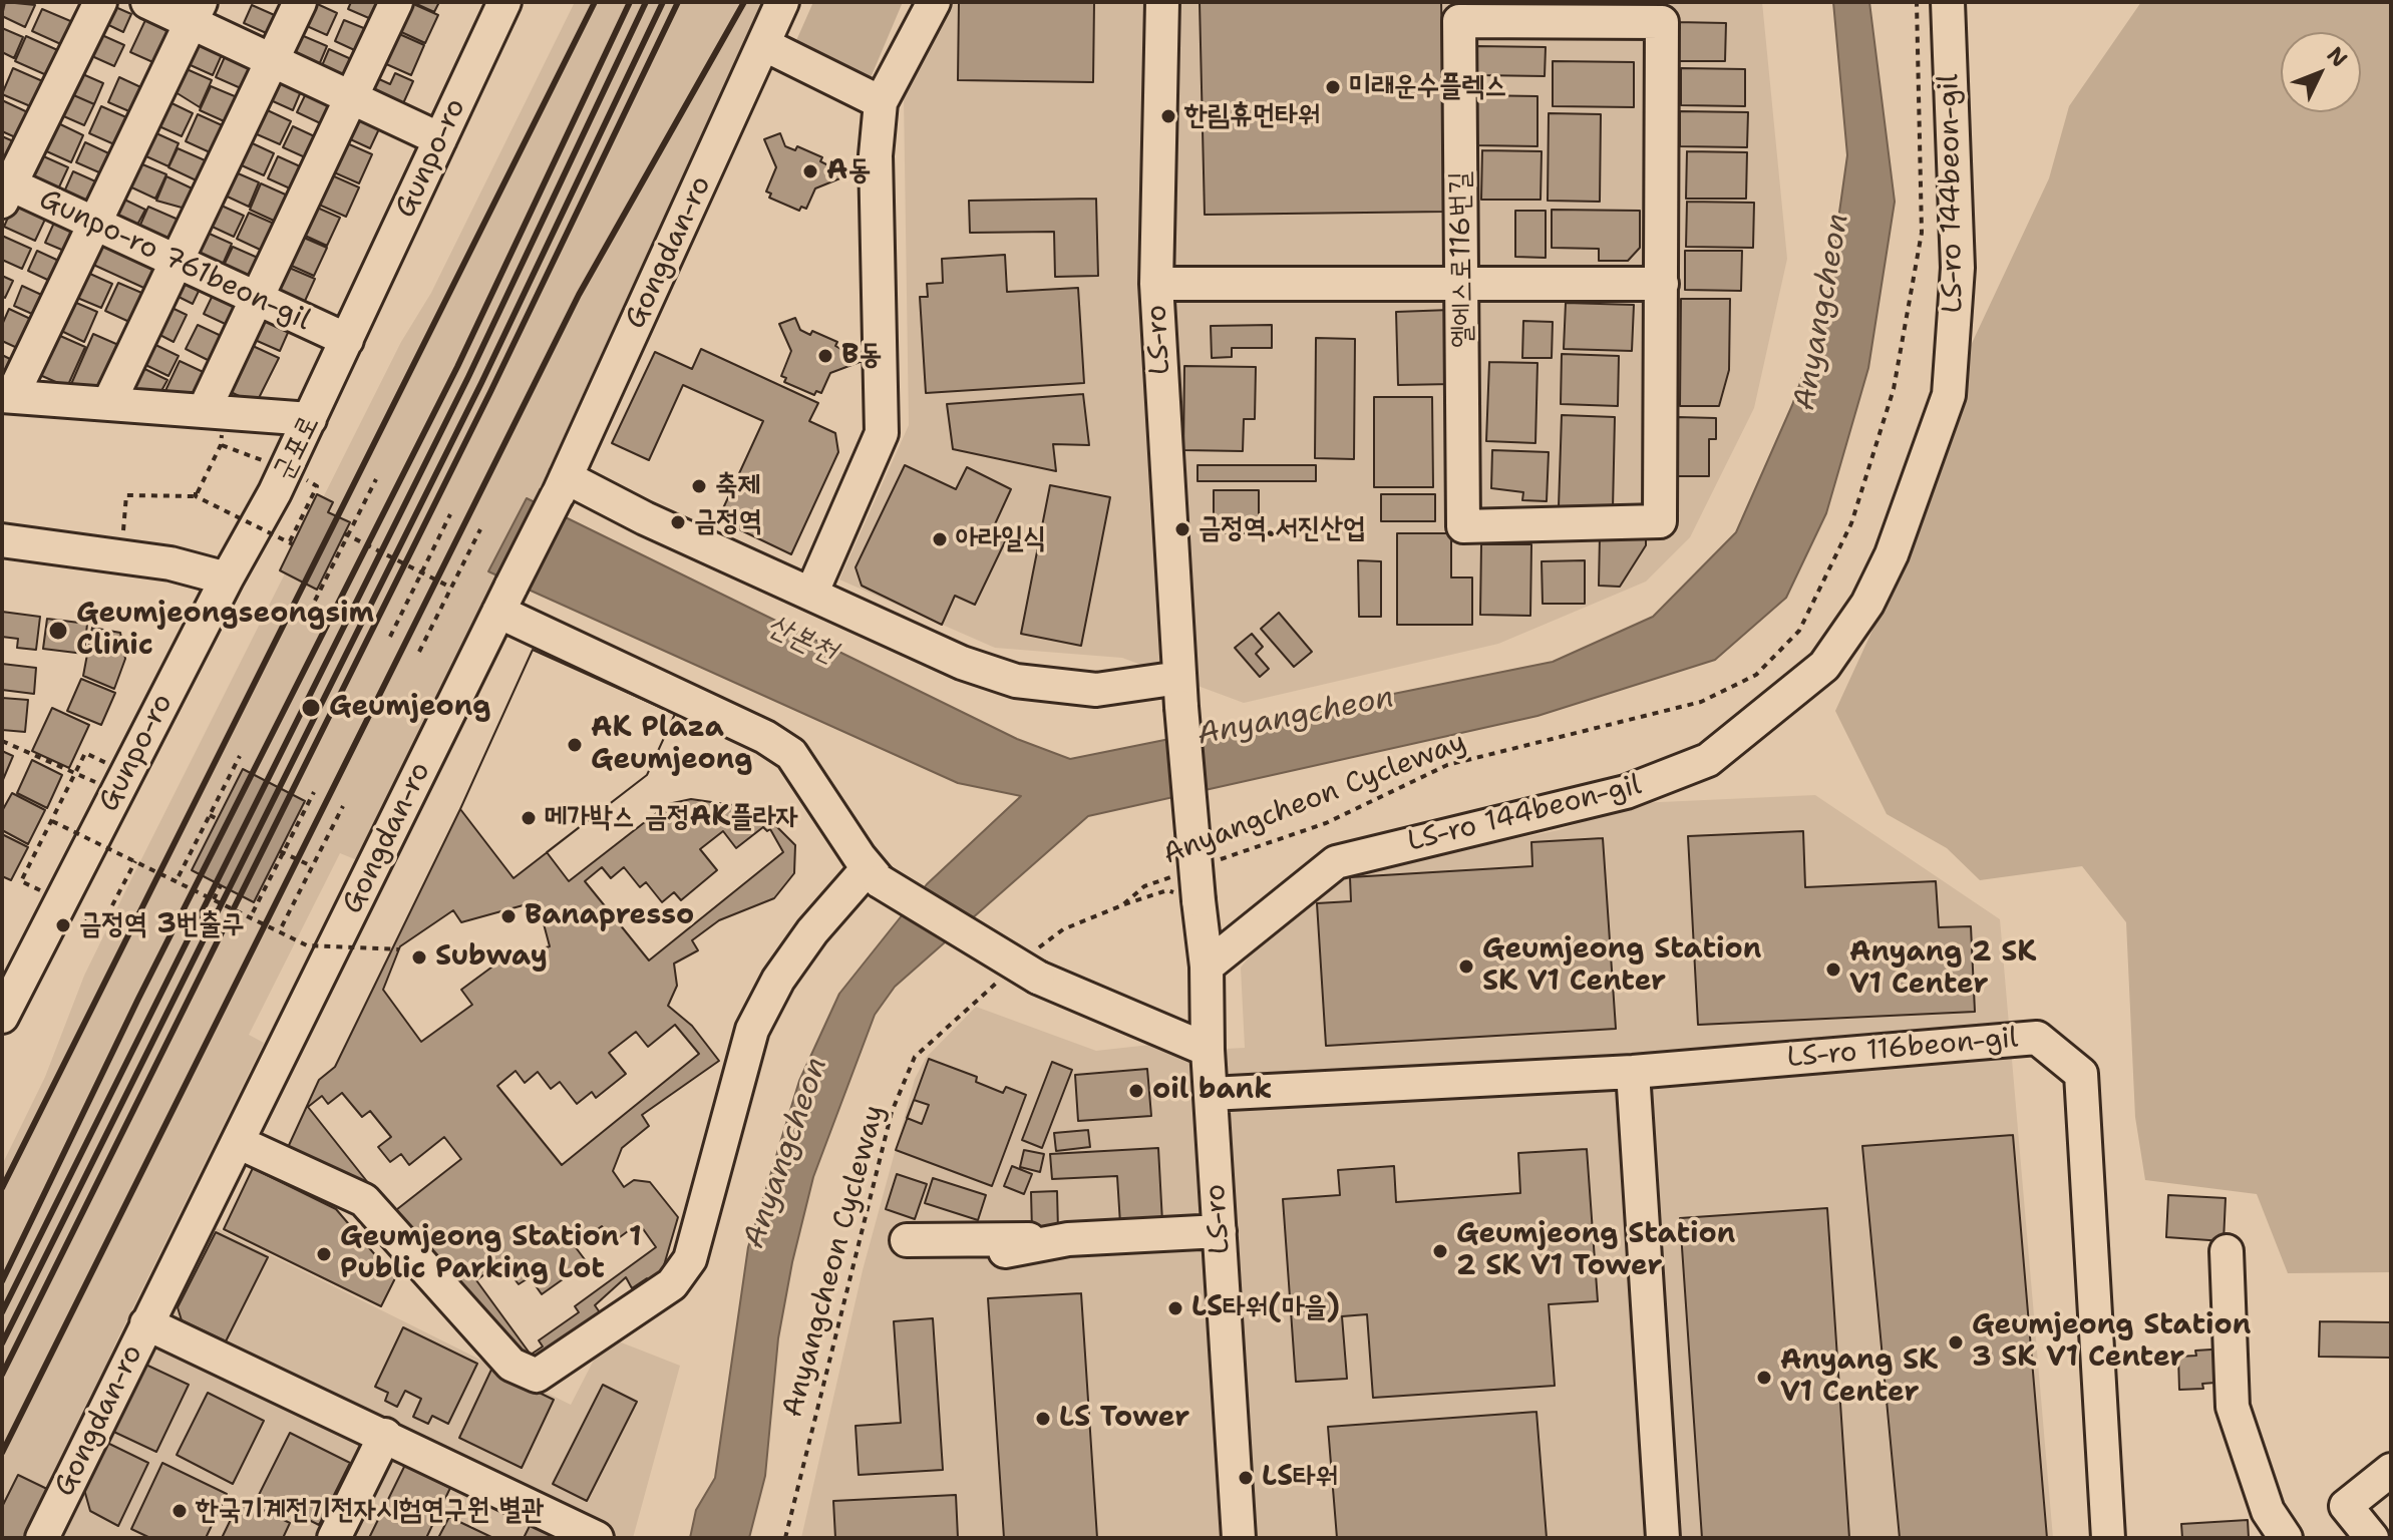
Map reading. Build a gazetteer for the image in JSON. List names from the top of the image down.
{
  "streets": {
    "street": [
      "Gunpo-ro",
      "LS-ro 144beon-gil",
      "Gongdan-ro",
      "엘에스로116번길",
      "Gunpo-ro 761beon-gil",
      "LS-ro",
      "군포로",
      "LS-ro 116beon-gil"
    ],
    "path": ["Anyangcheon Cycleway"]
  },
  "crossings": [
    ["Gunpo-ro", "Gunpo-ro 761beon-gil"],
    ["Gunpo-ro", "군포로"],
    ["LS-ro 144beon-gil", "LS-ro"],
    ["LS-ro", "LS-ro 116beon-gil"]
  ],
  "water": ["Anyangcheon", "산본천"],
  "places": [
    "미래운수플렉스",
    "한림휴먼타워",
    "A동",
    "B동",
    "축제",
    "금정역",
    "금정역.서진산업",
    "아라일식",
    "Geumjeongseongsim Clinic",
    "Geumjeong",
    "AK Plaza Geumjeong",
    "메가박스 금정AK플라자",
    "Banapresso",
    "금정역 3번출구",
    "Subway",
    "Geumjeong Station SK V1 Center",
    "Anyang 2 SK V1 Center",
    "oil bank",
    "Geumjeong Station 2 SK V1 Tower",
    "Geumjeong Station 1 Public Parking Lot",
    "LS타워(마을)",
    "Geumjeong Station 3 SK V1 Center",
    "Anyang SK V1 Center",
    "LS Tower",
    "LS타워",
    "한국기계전기전자시험연구원 별관"
  ],
  "north": "top right"
}
